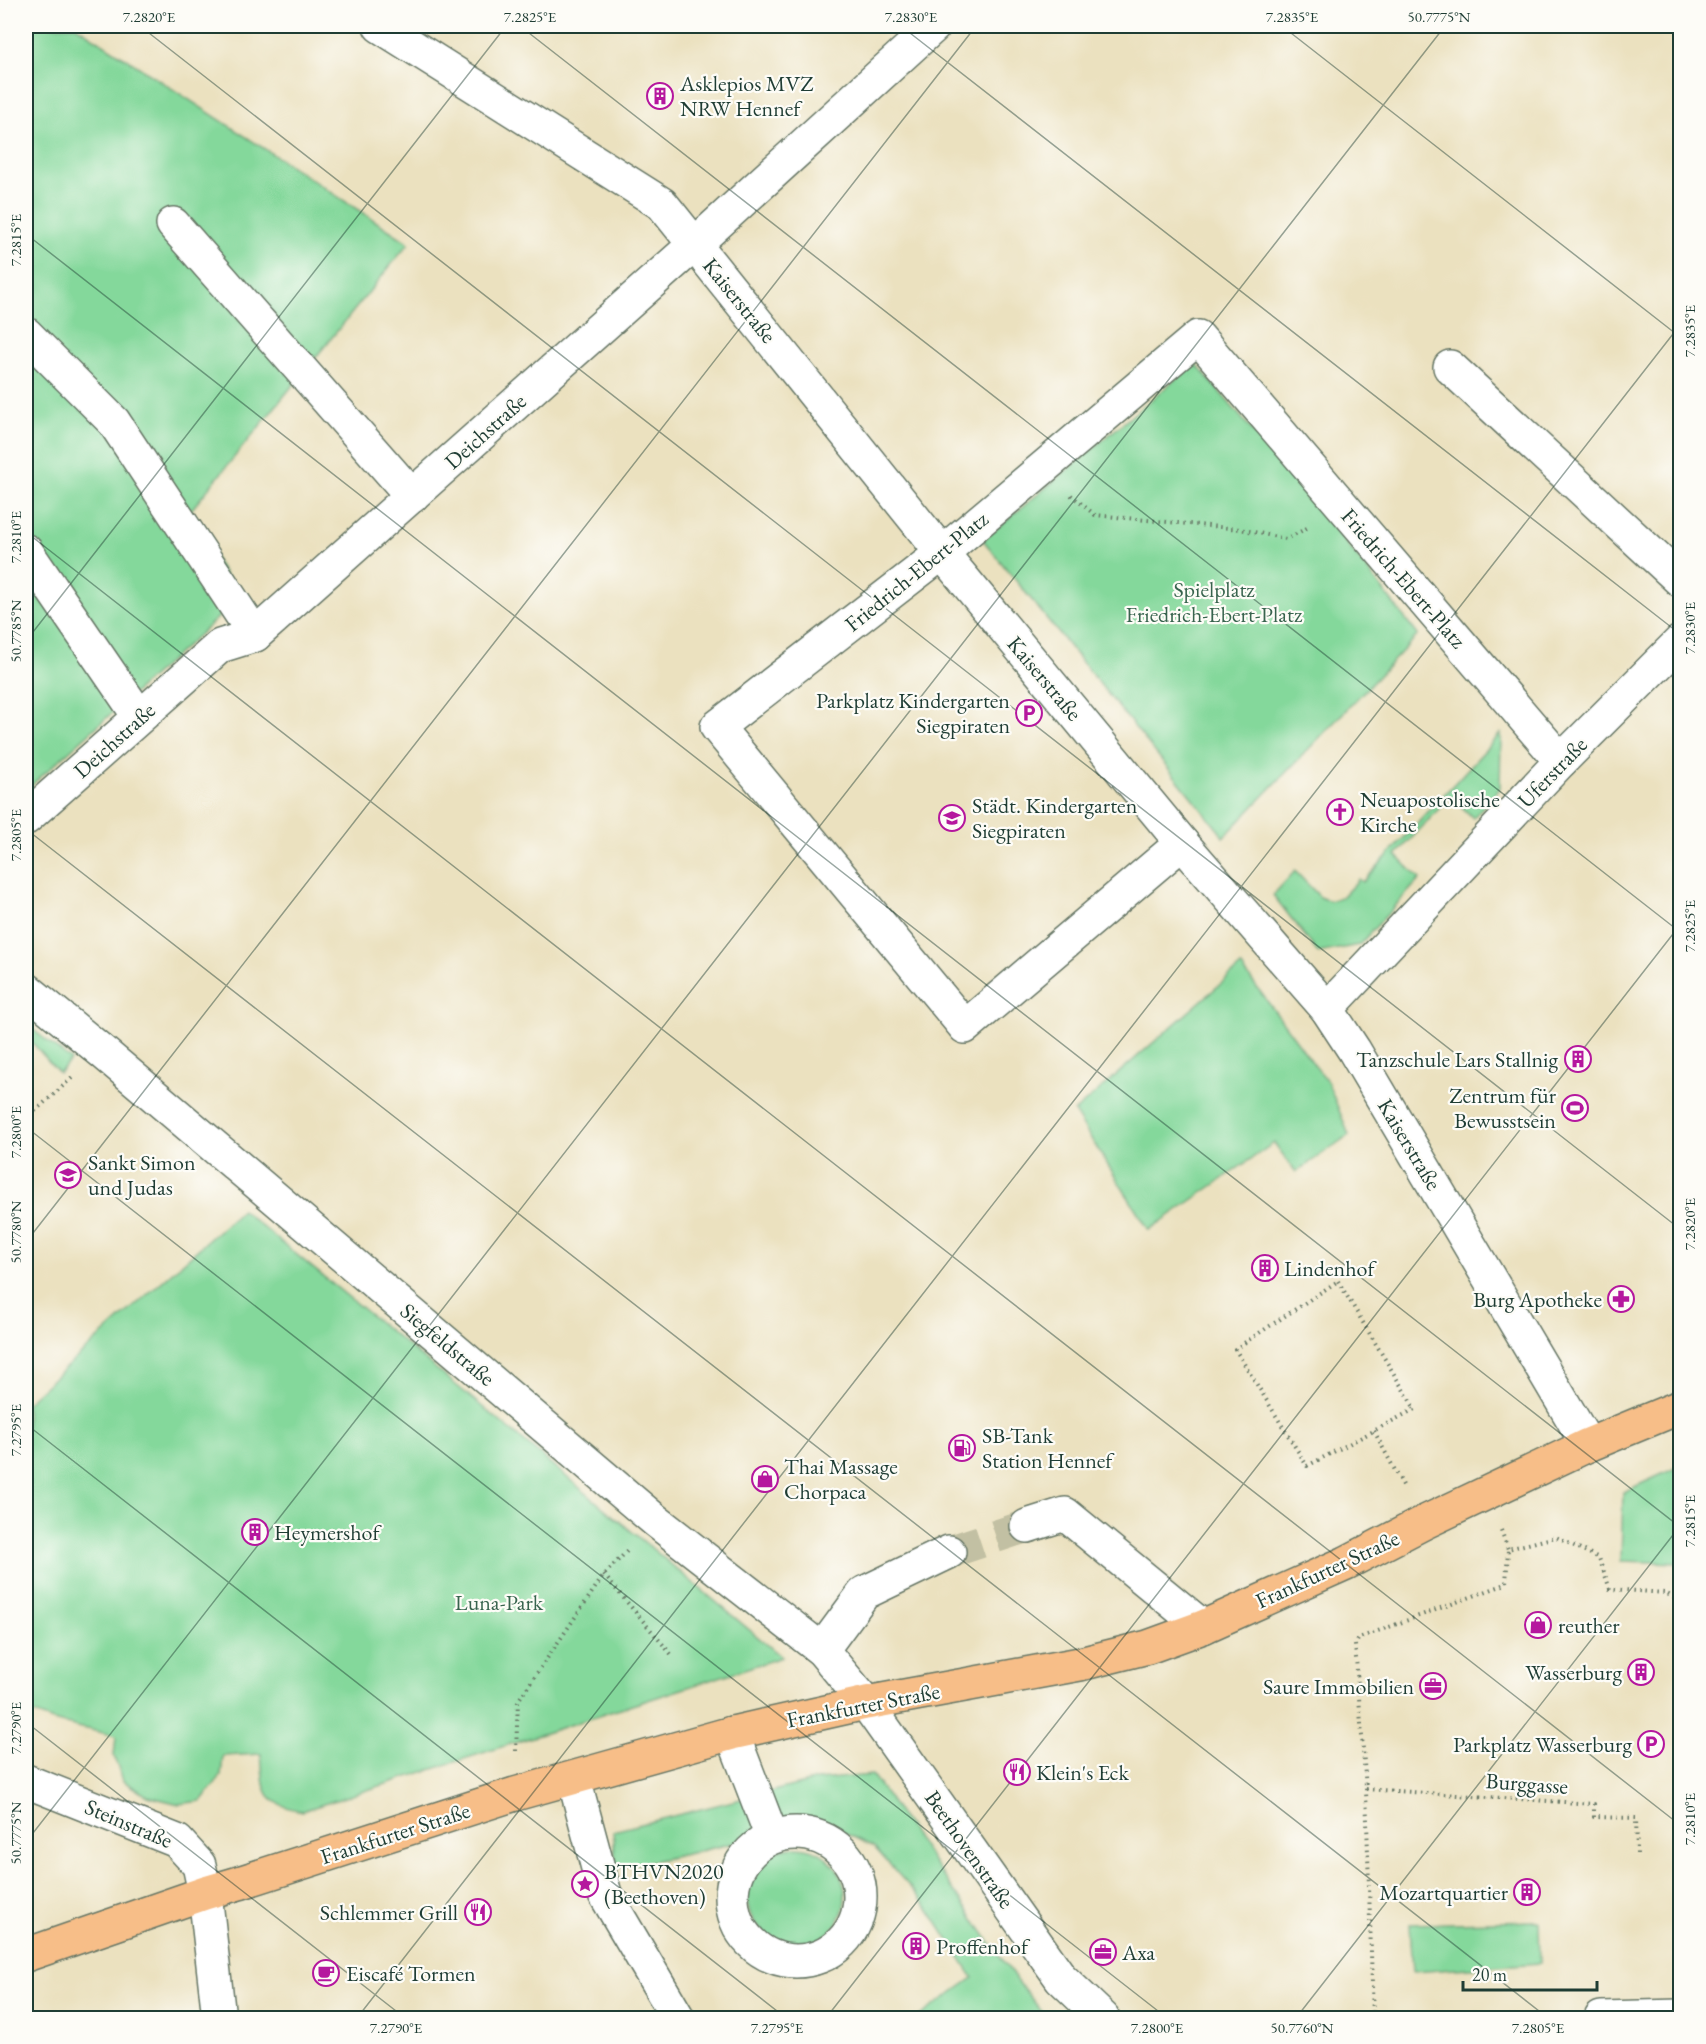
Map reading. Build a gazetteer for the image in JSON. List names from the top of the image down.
{
  "streets": {
    "main road": ["Frankfurter Straße"],
    "street": [
      "Kaiserstraße",
      "Deichstraße",
      "Friedrich-Ebert-Platz",
      "Uferstraße",
      "Siegfeldstraße",
      "Steinstraße",
      "Beethovenstraße"
    ],
    "path": ["Burggasse"]
  },
  "crossings": [
    ["Kaiserstraße", "Deichstraße"],
    ["Kaiserstraße", "Friedrich-Ebert-Platz"],
    ["Kaiserstraße", "Uferstraße"],
    ["Kaiserstraße", "Frankfurter Straße"],
    ["Friedrich-Ebert-Platz", "Uferstraße"],
    ["Siegfeldstraße", "Frankfurter Straße"],
    ["Siegfeldstraße", "Beethovenstraße"],
    ["Frankfurter Straße", "Steinstraße"],
    ["Frankfurter Straße", "Beethovenstraße"]
  ],
  "parks": ["Spielplatz Friedrich-Ebert-Platz", "Luna-Park"],
  "places": {
    "building": [
      "Asklepios MVZ NRW Hennef",
      "Tanzschule Lars Stallnig",
      "Lindenhof",
      "Heymershof",
      "Wasserburg",
      "Mozartquartier",
      "Proffenhof"
    ],
    "parking": ["Parkplatz Kindergarten Siegpiraten", "Parkplatz Wasserburg"],
    "church": ["Neuapostolische Kirche"],
    "school or university": ["Städt. Kindergarten Siegpiraten", "Sankt Simon und Judas"],
    "sports": ["Zentrum für Bewusstsein"],
    "pharmacy": ["Burg Apotheke"],
    "fuel station": ["SB-Tank Station Hennef"],
    "shop": ["Thai Massage Chorpaca", "reuther"],
    "office": ["Saure Immobilien", "Axa"],
    "restaurant": ["Klein's Eck", "Schlemmer Grill"],
    "place": ["BTHVN2020 (Beethoven)"],
    "cafe": ["Eiscafé Tormen"]
  },
  "scale_bar": "20 m",
  "coordinates": [
    "7.2820°E",
    "7.2825°E",
    "7.2830°E",
    "7.2835°E",
    "50.7775°N",
    "7.2815°E",
    "7.2810°E",
    "50.7785°N",
    "7.2805°E",
    "7.2800°E",
    "50.7780°N",
    "7.2795°E",
    "7.2790°E",
    "50.7760°N"
  ]
}
